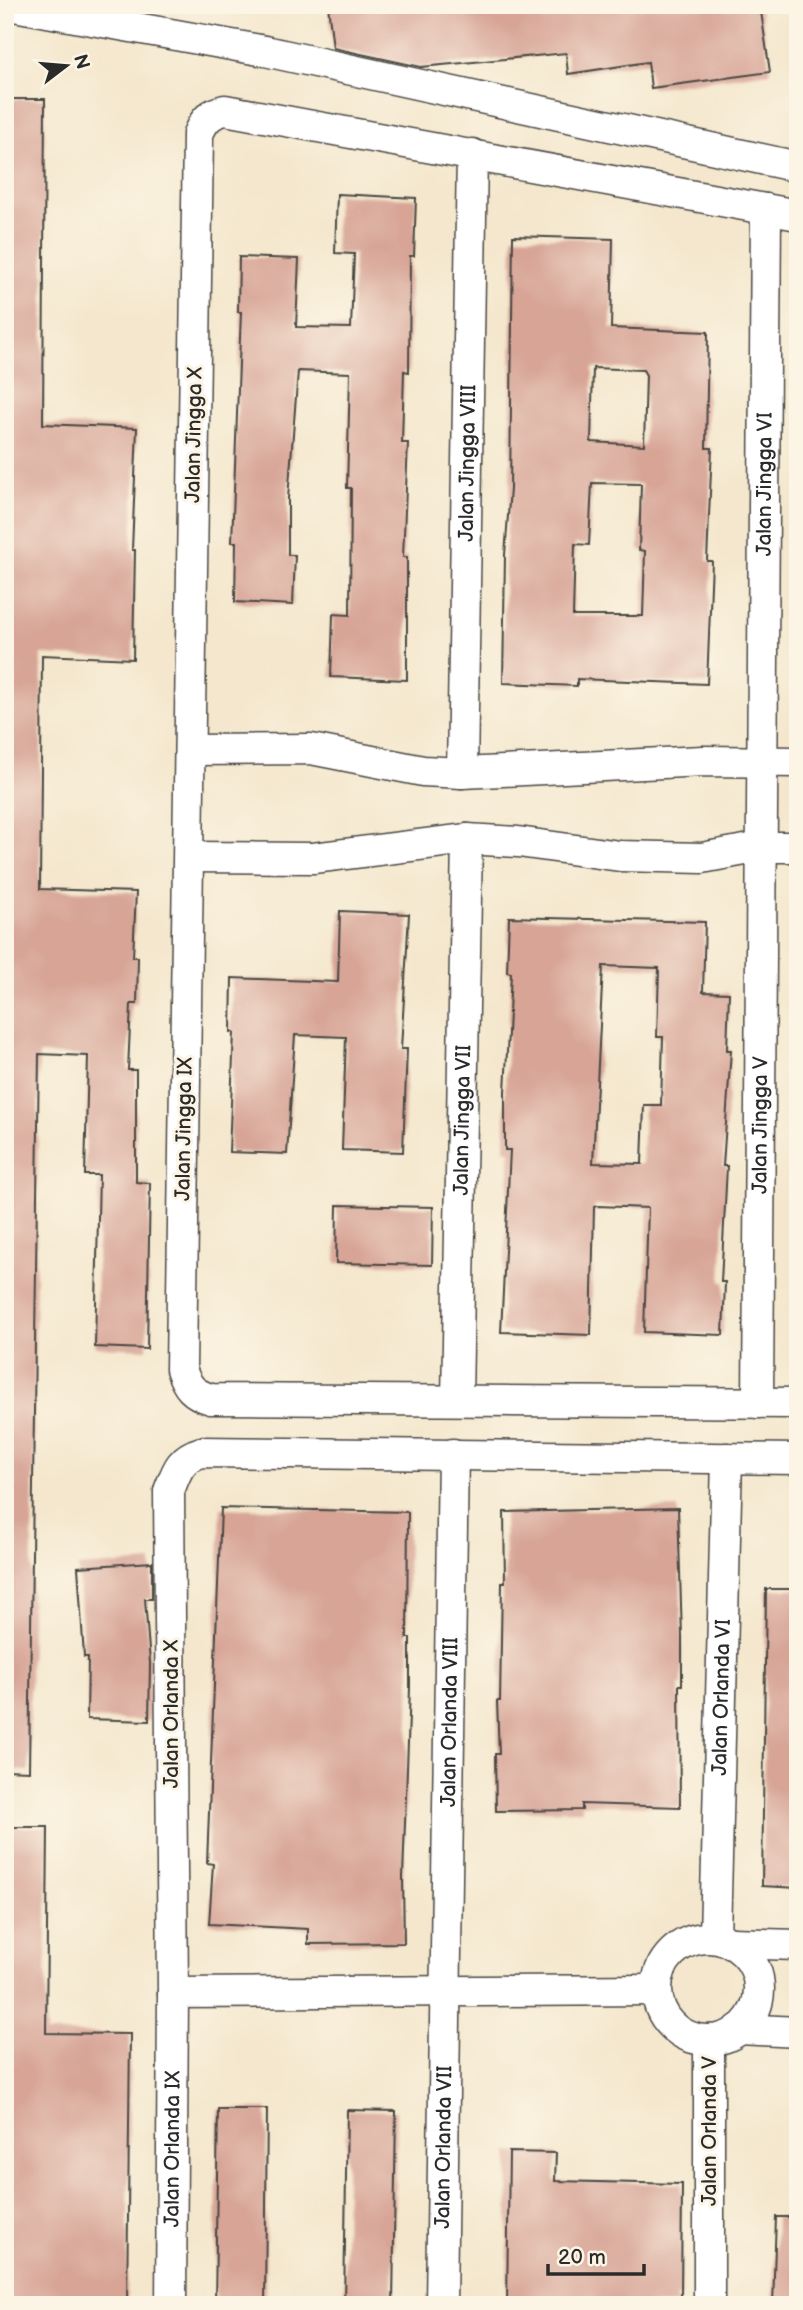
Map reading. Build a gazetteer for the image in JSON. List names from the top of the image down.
{
  "streets": {
    "street": [
      "Jalan Jingga X",
      "Jalan Jingga VIII",
      "Jalan Jingga VI",
      "Jalan Jingga VII",
      "Jalan Jingga V",
      "Jalan Jingga IX",
      "Jalan Orlanda VI",
      "Jalan Orlanda X",
      "Jalan Orlanda VIII",
      "Jalan Orlanda V",
      "Jalan Orlanda VII",
      "Jalan Orlanda IX"
    ]
  },
  "crossings": [
    ["Jalan Jingga X", "Jalan Jingga VIII"],
    ["Jalan Jingga X", "Jalan Jingga IX"],
    ["Jalan Jingga VI", "Jalan Jingga V"],
    ["Jalan Jingga VII", "Jalan Jingga IX"],
    ["Jalan Orlanda VI", "Jalan Orlanda V"],
    ["Jalan Orlanda X", "Jalan Orlanda VIII"],
    ["Jalan Orlanda X", "Jalan Orlanda IX"],
    ["Jalan Orlanda VIII", "Jalan Orlanda VII"]
  ],
  "scale_bar": "20 m",
  "north": "right"
}
